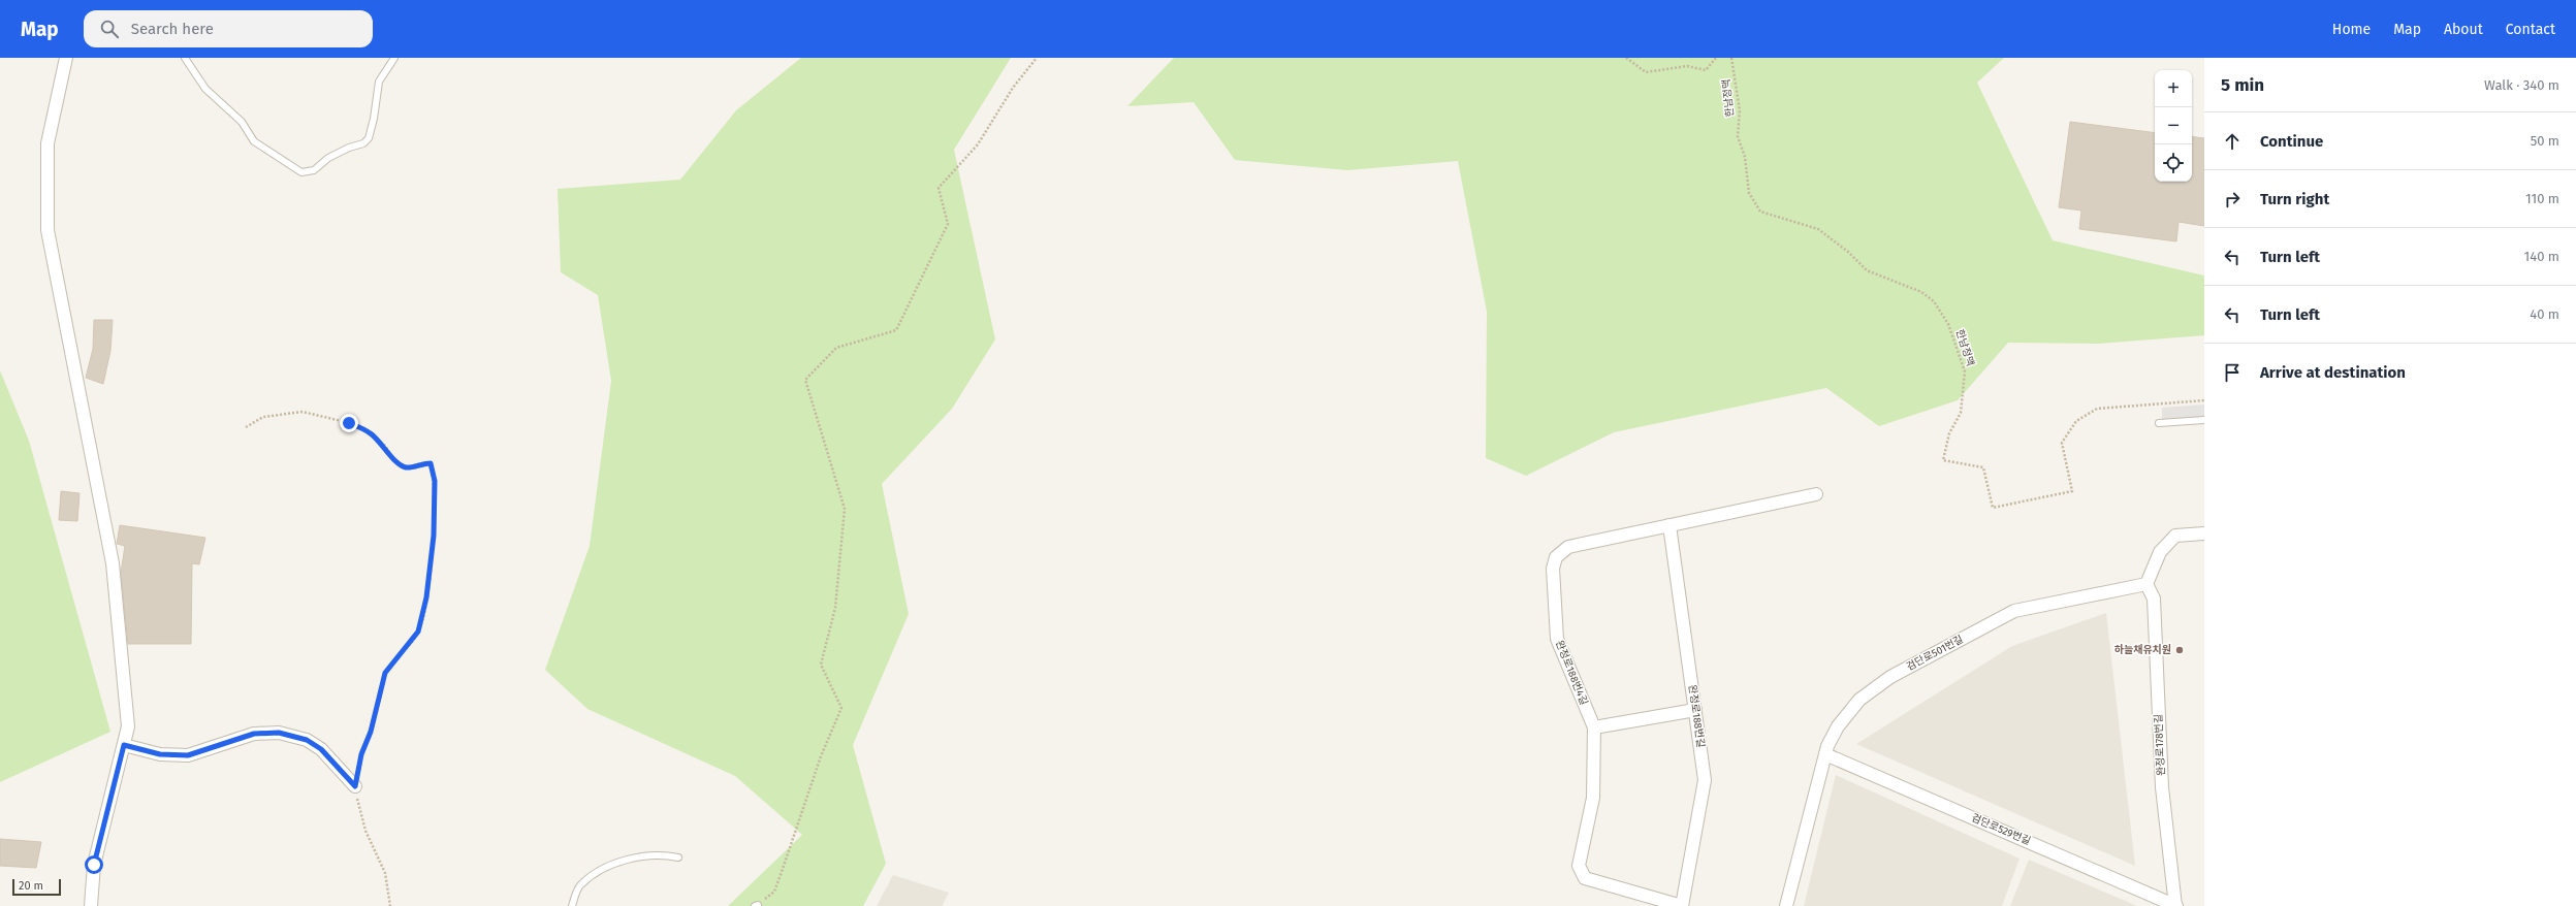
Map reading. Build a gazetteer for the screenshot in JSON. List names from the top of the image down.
{
  "streets": {
    "street": [
      "검단로501번길",
      "완정로188번4길",
      "완정로188번길",
      "완정로178번길",
      "검단로529번길"
    ],
    "path": ["한남정맥"]
  },
  "crossings": [
    ["검단로501번길", "완정로178번길"],
    ["검단로501번길", "검단로529번길"],
    ["완정로188번4길", "완정로188번길"],
    ["완정로178번길", "검단로529번길"]
  ],
  "places": ["하늘채유치원"],
  "scale_bar": "20 m",
  "page": {
    "header": "Map",
    "search": "Search here",
    "nav": [
      "Home",
      "Map",
      "About",
      "Contact"
    ],
    "heading": ["5 min", "Walk · 340 m"],
    "map_buttons": ["+", "−"],
    "list": [
      ["Continue", "50 m"],
      ["Turn right", "110 m"],
      ["Turn left", "140 m"],
      ["Turn left", "40 m"],
      "Arrive at destination"
    ],
    "scale": "20 m"
  }
}
